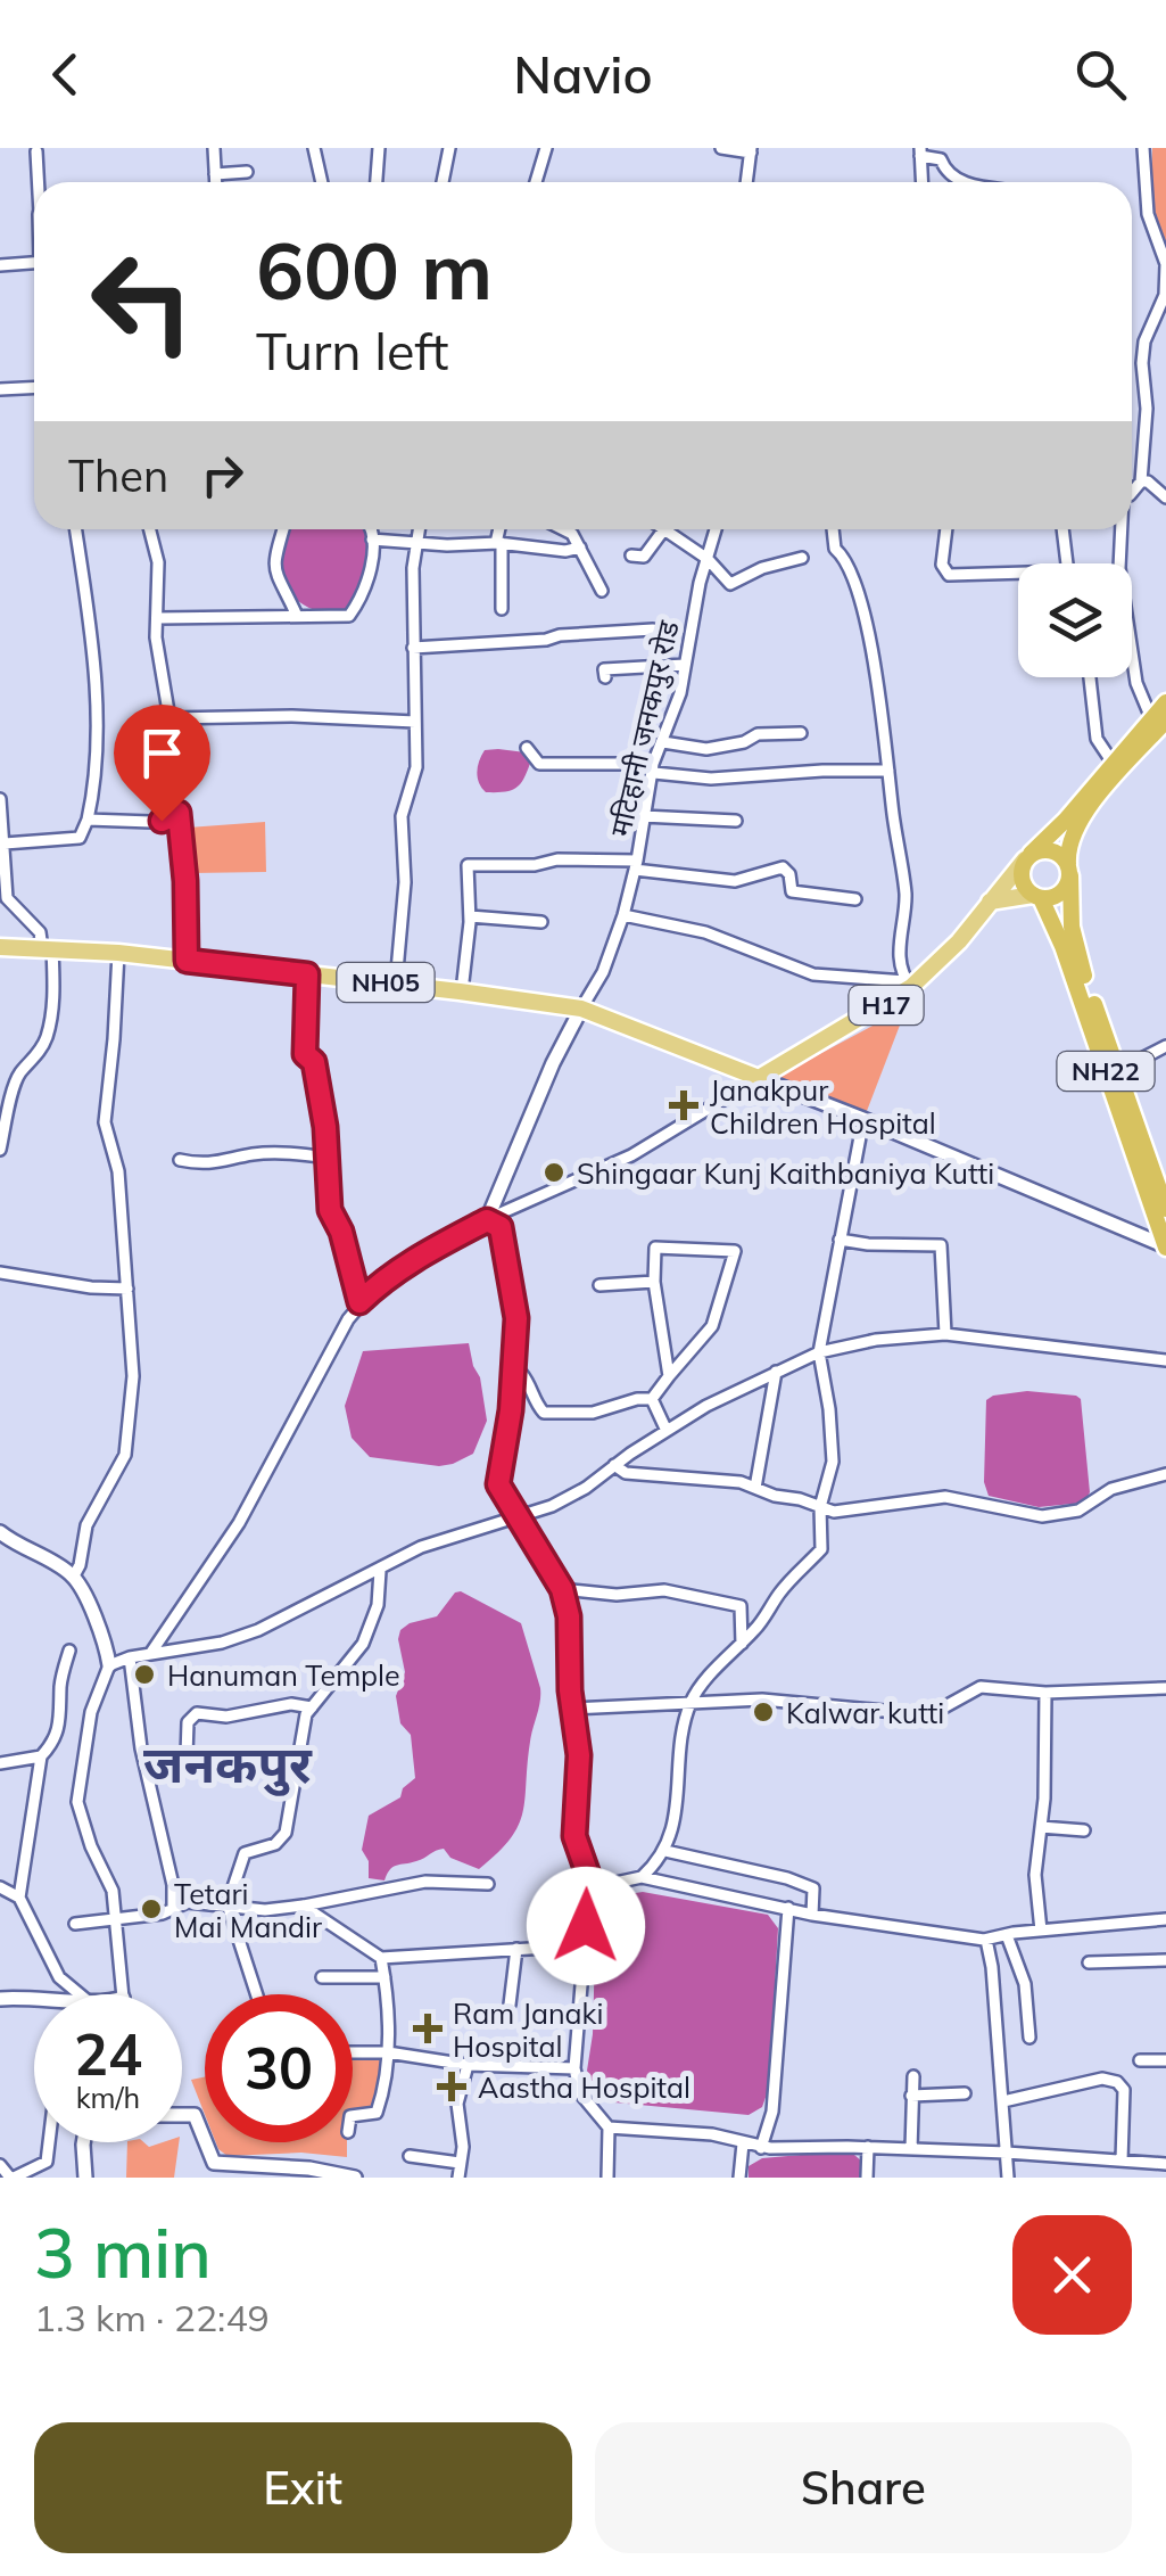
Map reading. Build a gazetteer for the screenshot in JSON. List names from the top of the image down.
{
  "streets": {
    "highway": ["NH22"],
    "main road": ["NH05", "H17"],
    "street": ["मटिहानी जनकपुर रोड"]
  },
  "crossings": [
    ["मटिहानी जनकपुर रोड", "NH05"],
    ["NH05", "H17"],
    ["NH05", "NH22"],
    ["H17", "NH22"]
  ],
  "districts": ["जनकपुर"],
  "places": {
    "health": ["Janakpur Children Hospital", "Ram Janaki Hospital", "Aastha Hospital"],
    "other": [
      "Shingaar Kunj Kaithbaniya Kutti",
      "Hanuman Temple",
      "Kalwar kutti",
      "Tetari Mai Mandir"
    ]
  },
  "page": {
    "header": "Navio",
    "turn": ["600 m", "Turn left"],
    "then": "Then",
    "speed": "24 km/h",
    "limit": "30",
    "heading": ["3 min", "1.3 km · 22:49"],
    "buttons": ["Exit", "Share"]
  }
}
